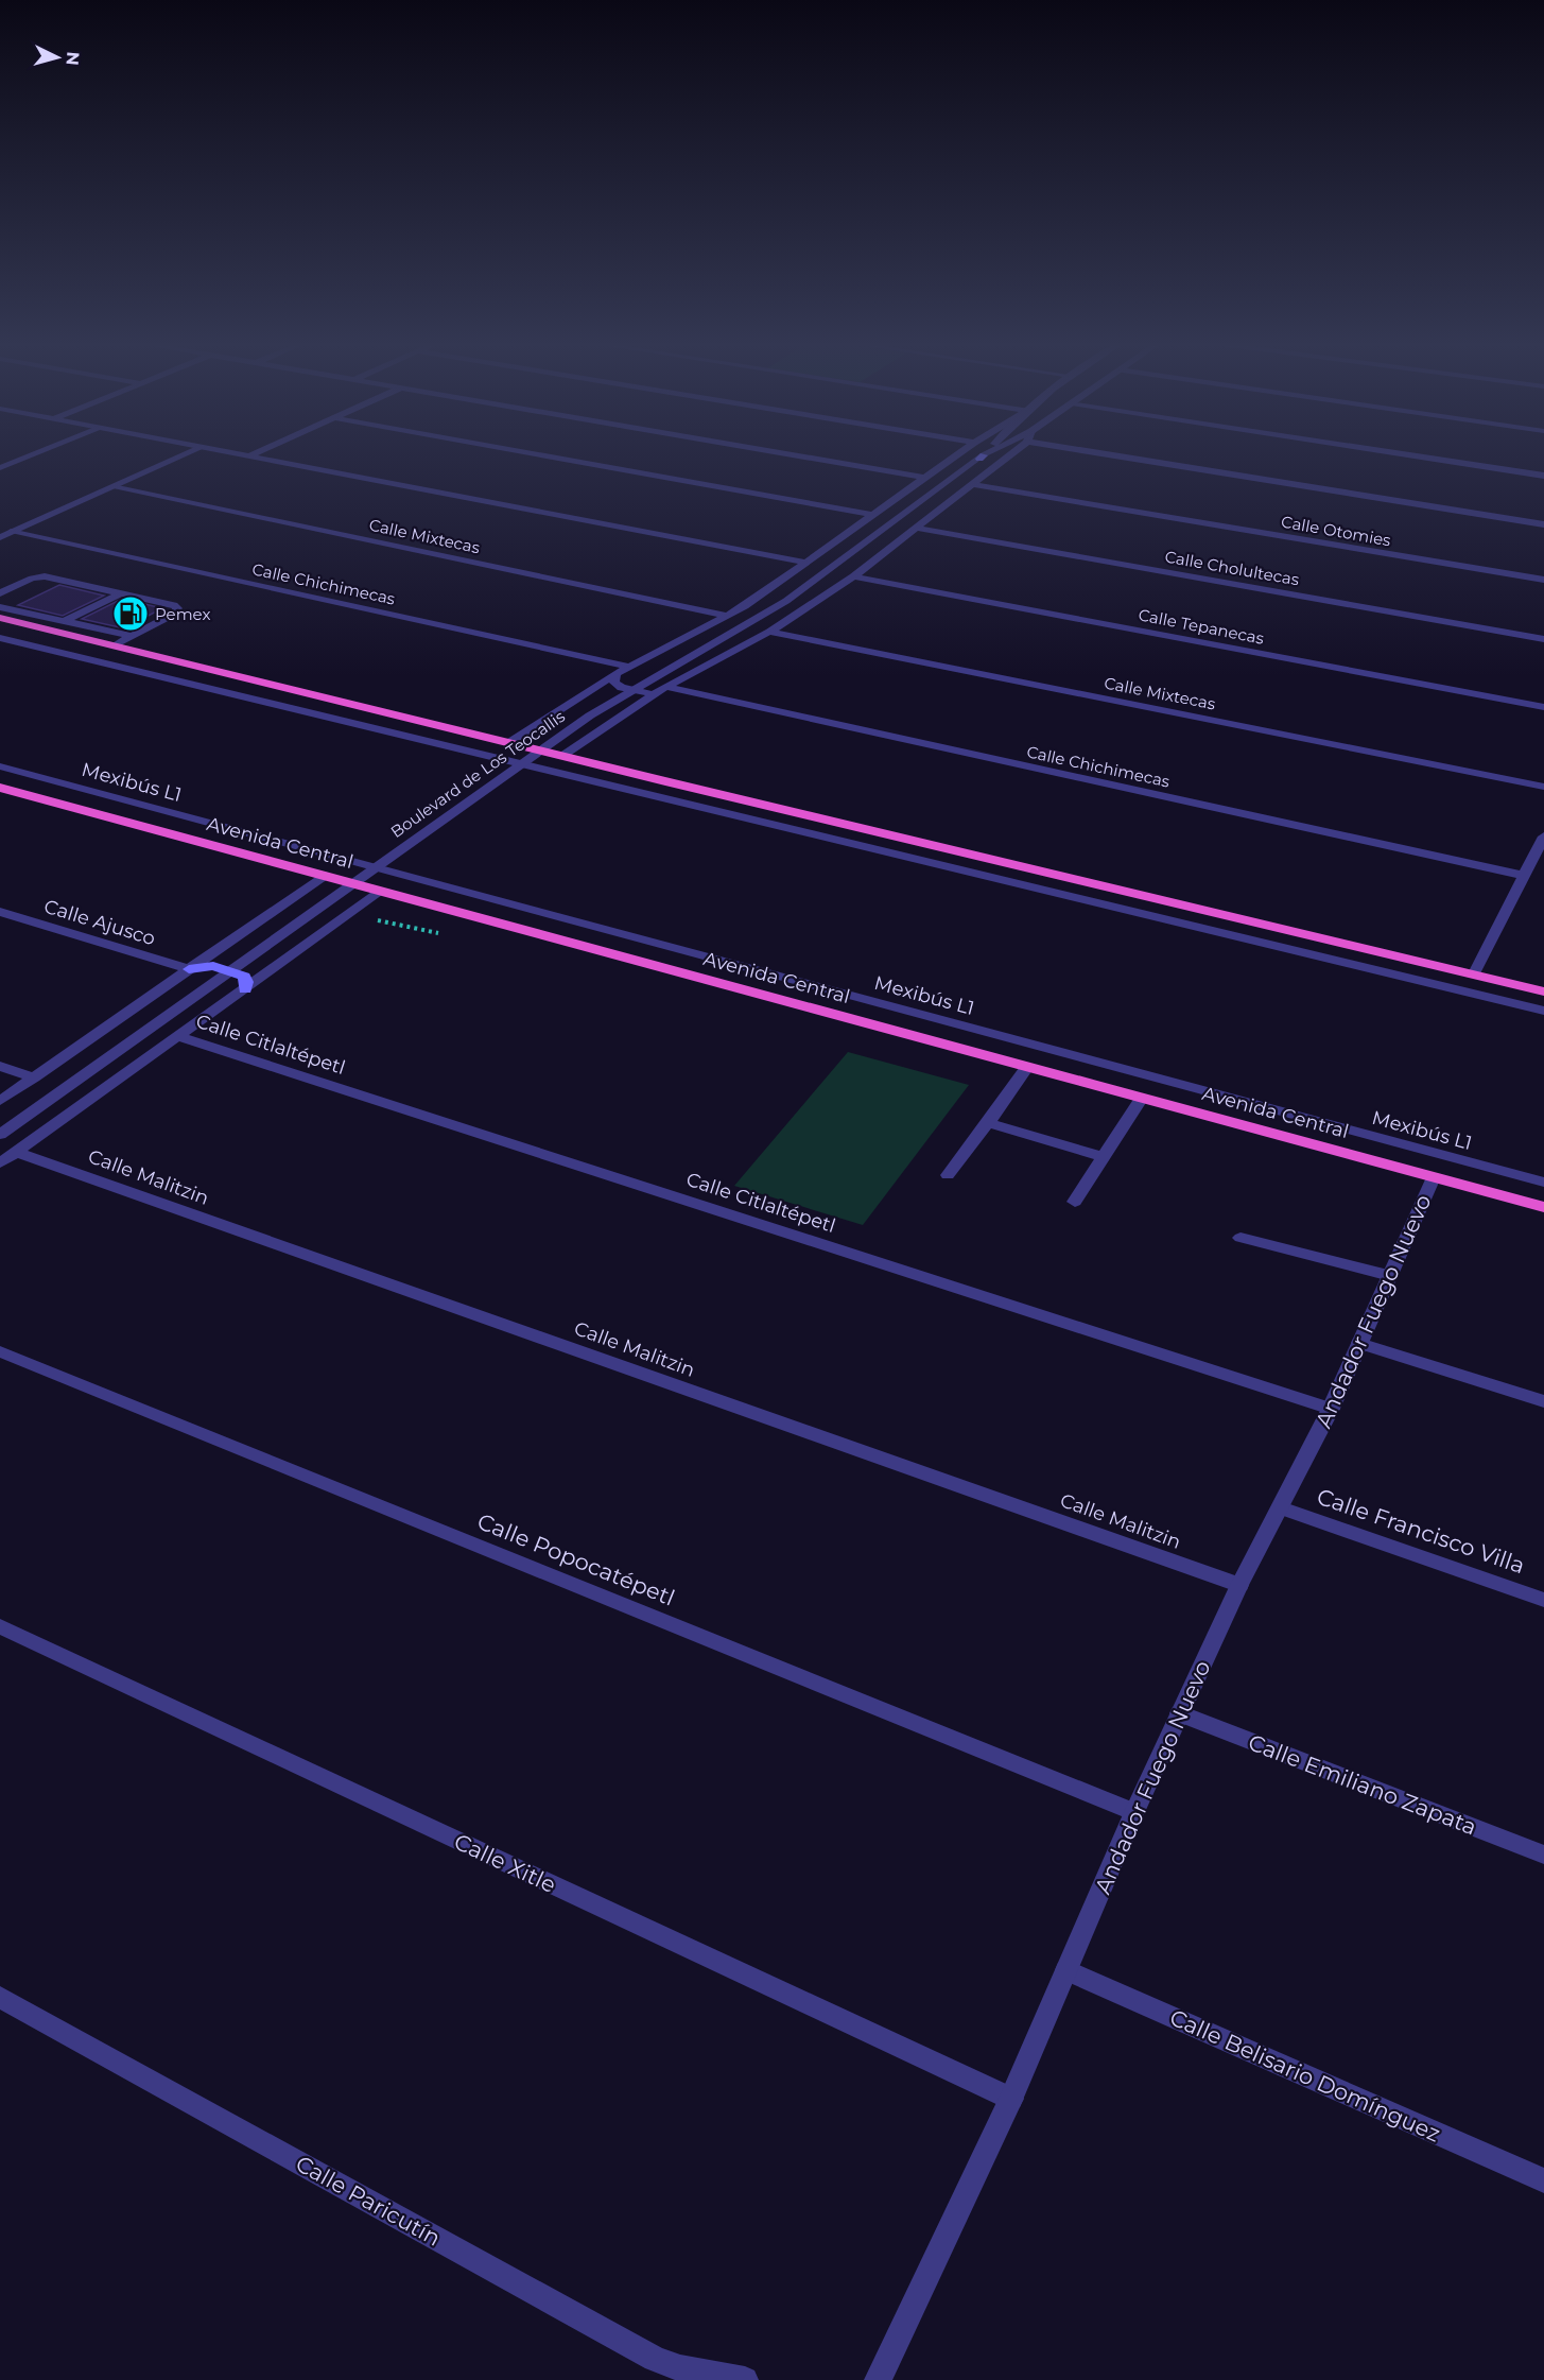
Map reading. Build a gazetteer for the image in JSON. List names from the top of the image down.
{
  "streets": {
    "highway": ["Avenida Central"],
    "street": [
      "Calle Otomies",
      "Calle Mixtecas",
      "Calle Cholultecas",
      "Calle Chichimecas",
      "Calle Tepanecas",
      "Boulevard de Los Teocallis",
      "Mexibús L1",
      "Calle Ajusco",
      "Calle Citlaltépetl",
      "Calle Malitzin",
      "Andador Fuego Nuevo",
      "Calle Francisco Villa",
      "Calle Popocatépetl",
      "Calle Emiliano Zapata",
      "Calle Xitle",
      "Calle Belisario Domínguez",
      "Calle Paricutín"
    ]
  },
  "crossings": [
    ["Calle Otomies", "Boulevard de Los Teocallis"],
    ["Calle Mixtecas", "Boulevard de Los Teocallis"],
    ["Calle Cholultecas", "Boulevard de Los Teocallis"],
    ["Calle Chichimecas", "Boulevard de Los Teocallis"],
    ["Calle Tepanecas", "Boulevard de Los Teocallis"],
    ["Avenida Central", "Andador Fuego Nuevo"],
    ["Calle Citlaltépetl", "Andador Fuego Nuevo"],
    ["Calle Malitzin", "Andador Fuego Nuevo"],
    ["Andador Fuego Nuevo", "Calle Francisco Villa"],
    ["Andador Fuego Nuevo", "Calle Popocatépetl"],
    ["Andador Fuego Nuevo", "Calle Emiliano Zapata"],
    ["Andador Fuego Nuevo", "Calle Xitle"],
    ["Andador Fuego Nuevo", "Calle Belisario Domínguez"]
  ],
  "places": {
    "fuel station": ["Pemex"]
  },
  "north": "right"
}
